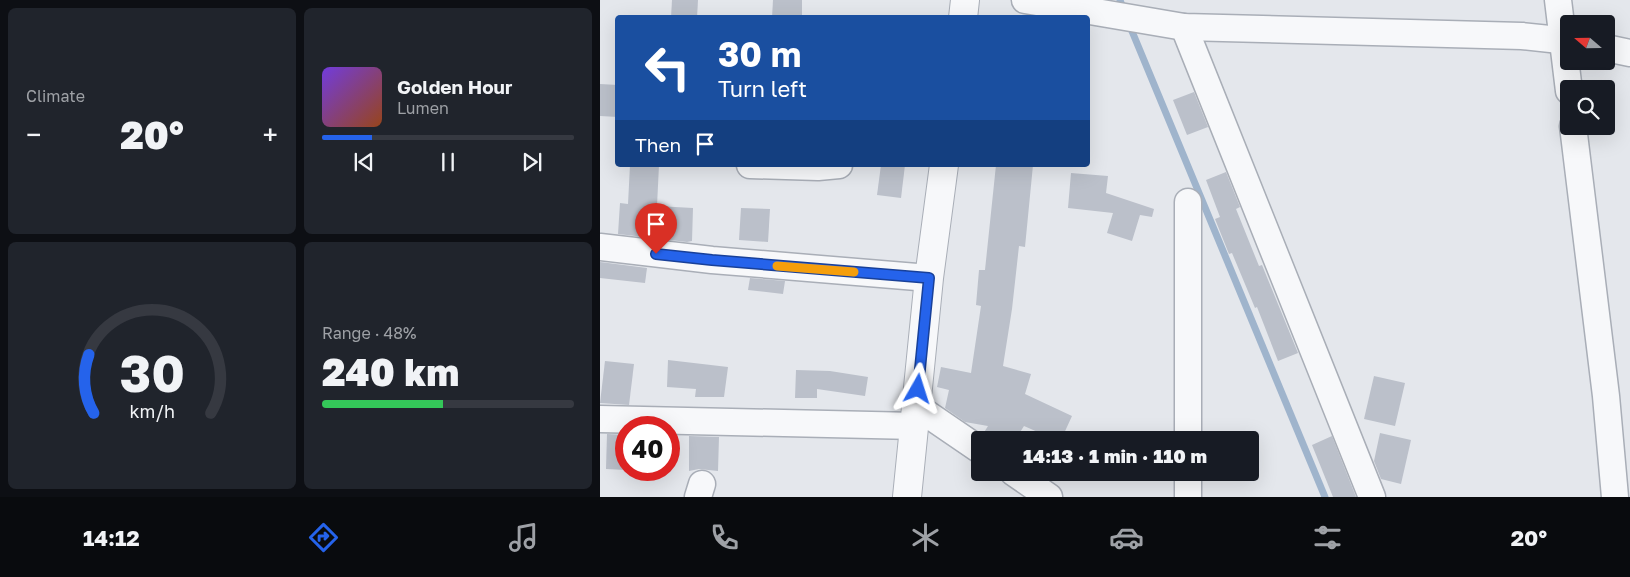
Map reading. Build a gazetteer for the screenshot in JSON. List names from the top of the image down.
{
  "north": "left",
  "page": {
    "tile": [
      "Climate",
      ["Range · 48%", "240 km"]
    ],
    "turn": ["30 m", "Turn left"],
    "song": ["Golden Hour", "Lumen"],
    "heat": ["−", "20°", "+"],
    "then": "Then",
    "limit": "40",
    "trip": "14:13 · 1 min · 110 m",
    "tabs": ["14:12", "20°"],
    "gauge": ["30", "km/h"]
  }
}
